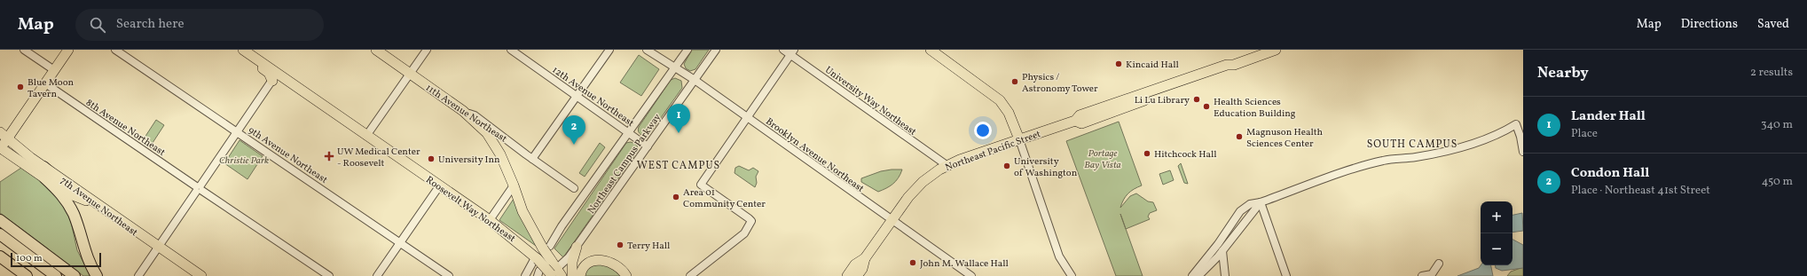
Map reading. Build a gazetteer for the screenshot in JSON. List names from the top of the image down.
{
  "streets": {
    "main road": [
      "11th Avenue Northeast",
      "Northeast Pacific Street",
      "7th Avenue Northeast",
      "Roosevelt Way Northeast"
    ],
    "street": [
      "12th Avenue Northeast",
      "University Way Northeast",
      "8th Avenue Northeast",
      "9th Avenue Northeast",
      "Brooklyn Avenue Northeast",
      "Northeast Campus Parkway"
    ]
  },
  "crossings": [
    ["12th Avenue Northeast", "Northeast Campus Parkway"],
    ["University Way Northeast", "Northeast Pacific Street"],
    ["Northeast Pacific Street", "Brooklyn Avenue Northeast"],
    ["Brooklyn Avenue Northeast", "Northeast Campus Parkway"],
    ["Northeast Campus Parkway", "Roosevelt Way Northeast"]
  ],
  "districts": ["SOUTH CAMPUS", "WEST CAMPUS"],
  "parks": ["Portage Bay Vista", "Christie Park"],
  "places": {
    "other": [
      "Kincaid Hall",
      "Physics / Astronomy Tower",
      "Blue Moon Tavern",
      "Li Lu Library",
      "Health Sciences Education Building",
      "Magnuson Health Sciences Center",
      "Hitchcock Hall",
      "University Inn",
      "University of Washington",
      "Area 01 Community Center",
      "Terry Hall",
      "John M. Wallace Hall"
    ],
    "health": ["UW Medical Center - Roosevelt"]
  },
  "scale_bar": "100 m",
  "page": {
    "header": "Map",
    "search": "Search here",
    "nav": ["Map", "Directions", "Saved"],
    "heading": ["Nearby", "2 results"],
    "list": [
      {
        "mark": "1",
        "name": "Lander Hall",
        "note": "Place",
        "value": "340 m"
      },
      {
        "mark": "2",
        "name": "Condon Hall",
        "note": "Place · Northeast 41st Street",
        "value": "450 m"
      }
    ],
    "pins": ["1", "2"],
    "map_buttons": ["+", "−"],
    "scale": "100 m"
  }
}
